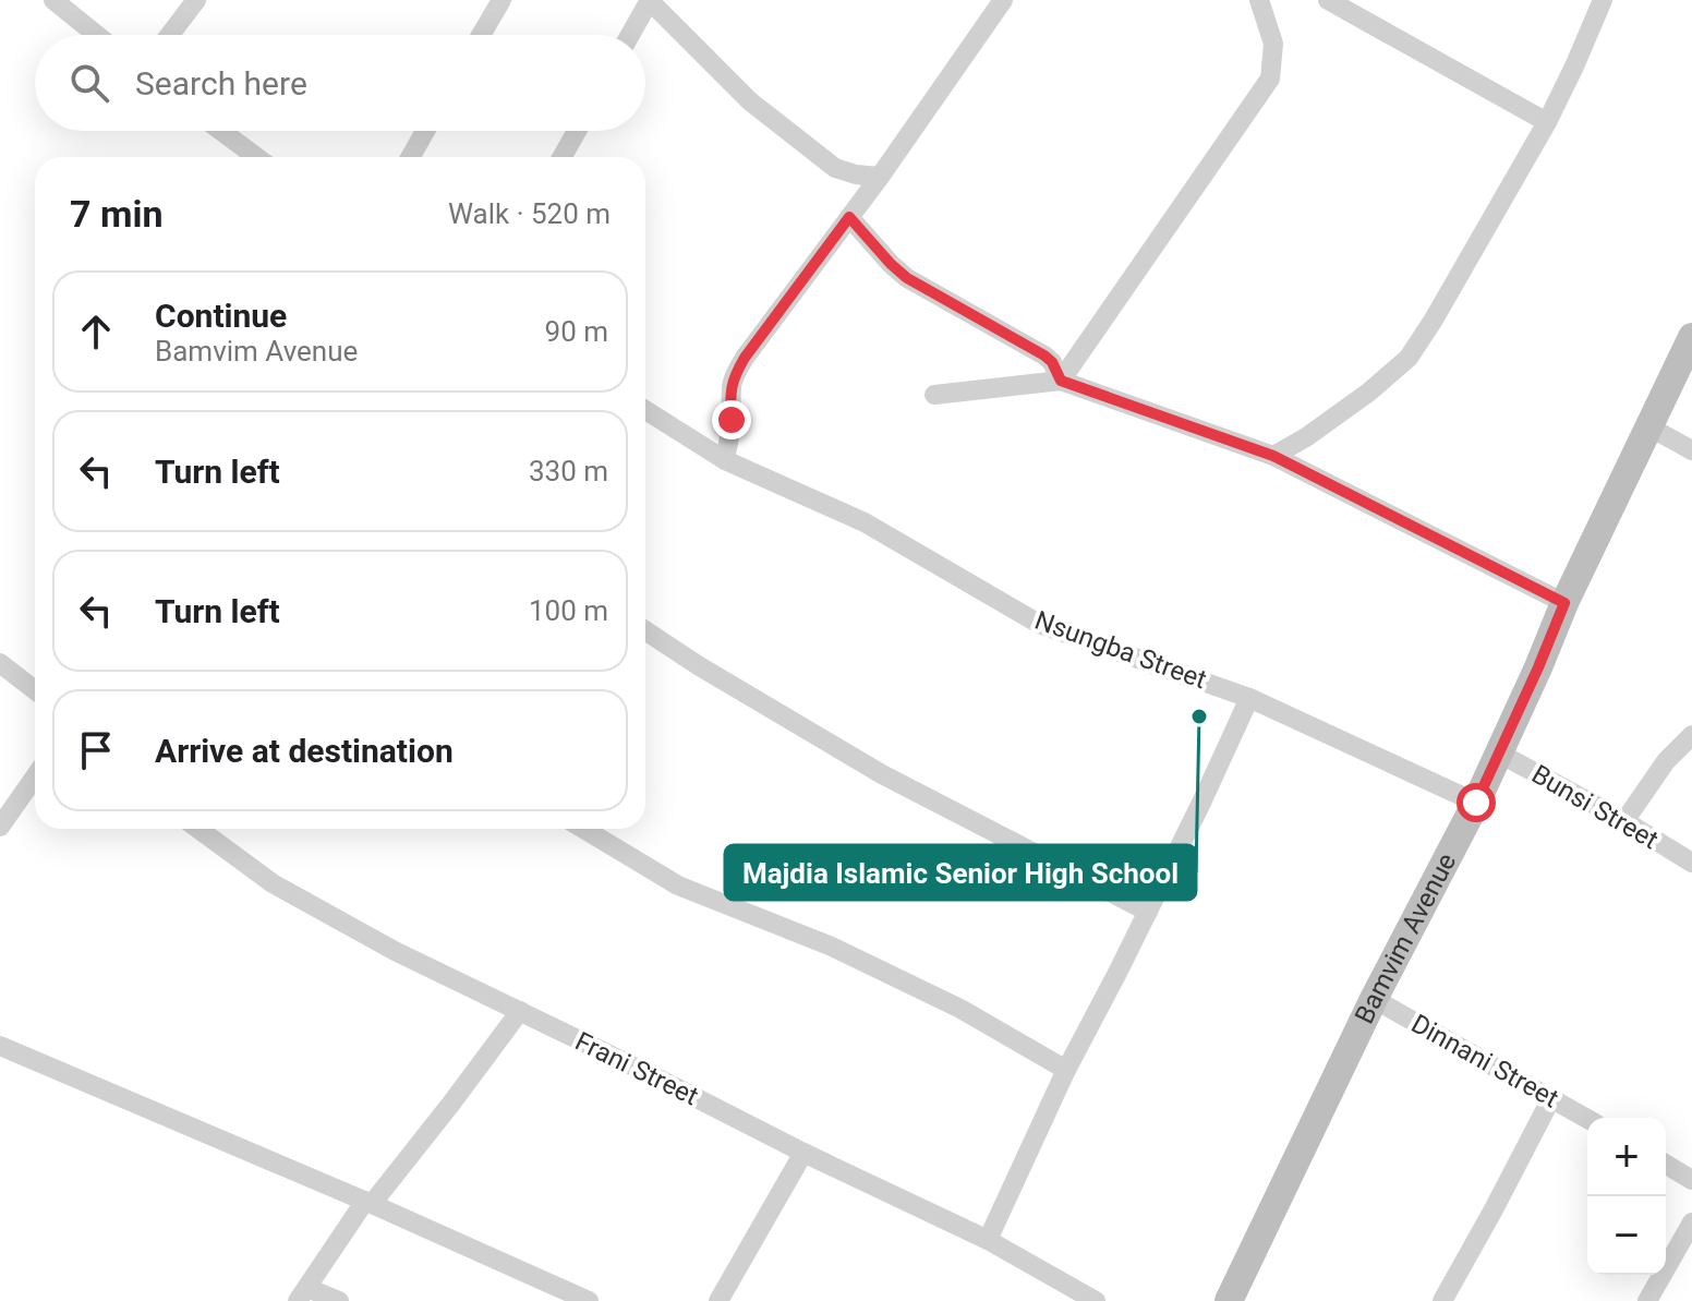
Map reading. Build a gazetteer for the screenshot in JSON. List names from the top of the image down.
{
  "streets": {
    "street": [
      "Nsungba Street",
      "Bunsi Street",
      "Bamvim Avenue",
      "Dinnani Street",
      "Frani Street"
    ]
  },
  "crossings": [
    ["Nsungba Street", "Bamvim Avenue"],
    ["Bunsi Street", "Bamvim Avenue"],
    ["Bamvim Avenue", "Dinnani Street"]
  ],
  "places": ["Majdia Islamic Senior High School"],
  "page": {
    "search": "Search here",
    "heading": ["7 min", "Walk · 520 m"],
    "list": [
      ["Continue", "Bamvim Avenue", "90 m"],
      ["Turn left", "330 m"],
      ["Turn left", "100 m"],
      "Arrive at destination"
    ],
    "map_buttons": ["+", "−"]
  }
}
